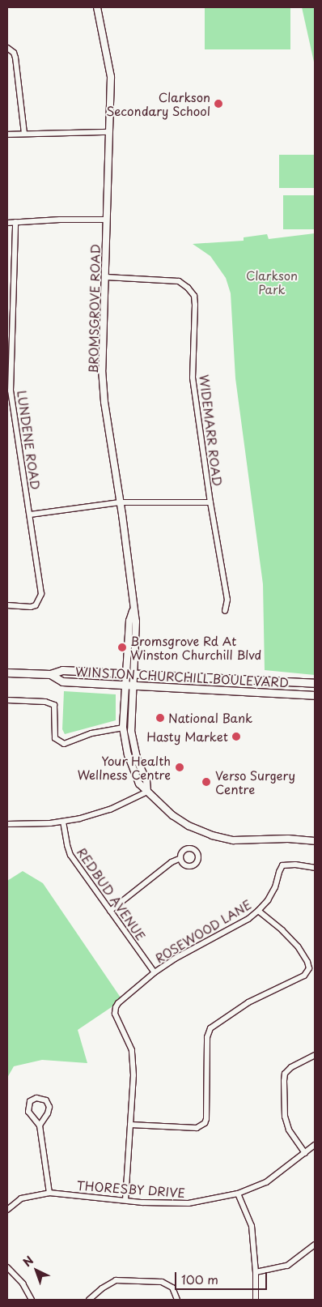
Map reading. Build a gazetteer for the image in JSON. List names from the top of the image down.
{
  "streets": {
    "main road": ["WINSTON CHURCHILL BOULEVARD"],
    "street": [
      "BROMSGROVE ROAD",
      "WIDEMARR ROAD",
      "LUNDENE ROAD",
      "REDBUD AVENUE",
      "ROSEWOOD LANE",
      "THORESBY DRIVE"
    ]
  },
  "crossings": [
    ["BROMSGROVE ROAD", "WIDEMARR ROAD"],
    ["BROMSGROVE ROAD", "WINSTON CHURCHILL BOULEVARD"],
    ["REDBUD AVENUE", "ROSEWOOD LANE"],
    ["ROSEWOOD LANE", "THORESBY DRIVE"]
  ],
  "parks": ["Clarkson Park"],
  "places": [
    "Clarkson Secondary School",
    "Bromsgrove Rd At Winston Churchill Blvd",
    "National Bank",
    "Hasty Market",
    "Your Health Wellness Centre",
    "Verso Surgery Centre"
  ],
  "scale_bar": "100 m",
  "north": "top left"
}
